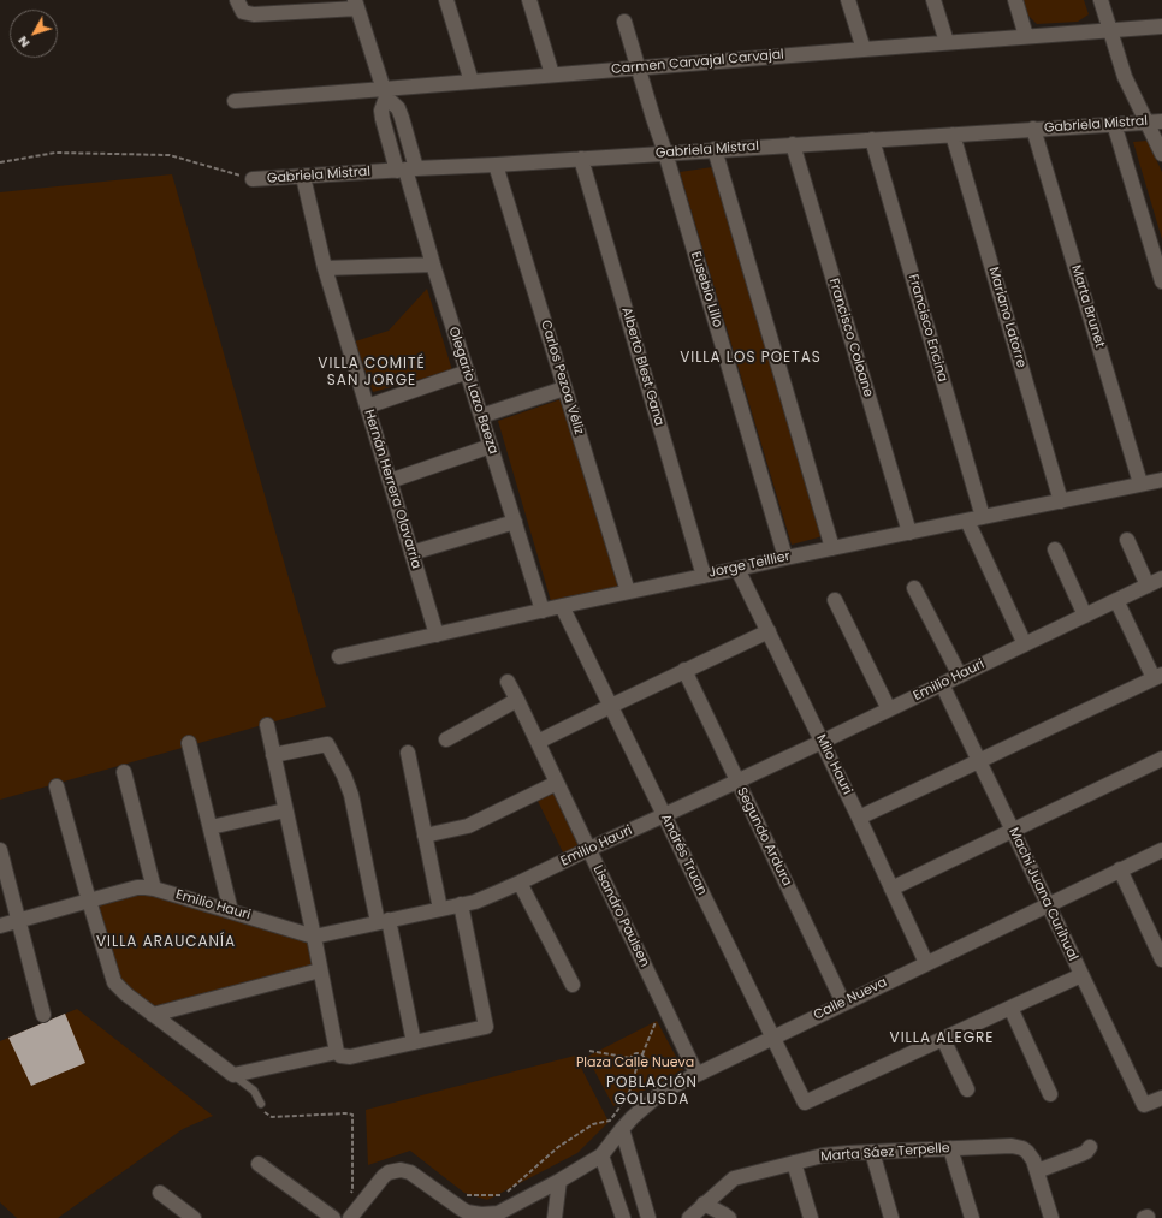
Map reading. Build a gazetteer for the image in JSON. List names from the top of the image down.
{
  "streets": {
    "street": [
      "Carmen Carvajal Carvajal",
      "Gabriela Mistral",
      "Eusebio Lillo",
      "Marta Brunet",
      "Mariano Latorre",
      "Francisco Encina",
      "Francisco Coloane",
      "Alberto Blest Gana",
      "Carlos Pezoa Véliz",
      "Olegario Lazo Baeza",
      "Hernán Herrera Olavarria",
      "Jorge Teillier",
      "Emilio Hauri",
      "Milo Hauri",
      "Segundo Ardura",
      "Andrés Truan",
      "Machi Juana Curihual",
      "Lisandro Paulsen",
      "Calle Nueva",
      "Marta Sáez Terpelle"
    ]
  },
  "crossings": [
    ["Carmen Carvajal Carvajal", "Eusebio Lillo"],
    ["Carmen Carvajal Carvajal", "Olegario Lazo Baeza"],
    ["Gabriela Mistral", "Eusebio Lillo"],
    ["Gabriela Mistral", "Marta Brunet"],
    ["Gabriela Mistral", "Mariano Latorre"],
    ["Gabriela Mistral", "Francisco Encina"],
    ["Gabriela Mistral", "Francisco Coloane"],
    ["Gabriela Mistral", "Alberto Blest Gana"],
    ["Gabriela Mistral", "Carlos Pezoa Véliz"],
    ["Gabriela Mistral", "Olegario Lazo Baeza"],
    ["Gabriela Mistral", "Hernán Herrera Olavarria"],
    ["Eusebio Lillo", "Jorge Teillier"],
    ["Marta Brunet", "Jorge Teillier"],
    ["Mariano Latorre", "Jorge Teillier"],
    ["Francisco Encina", "Jorge Teillier"],
    ["Francisco Coloane", "Jorge Teillier"],
    ["Alberto Blest Gana", "Jorge Teillier"],
    ["Carlos Pezoa Véliz", "Jorge Teillier"],
    ["Olegario Lazo Baeza", "Jorge Teillier"],
    ["Hernán Herrera Olavarria", "Jorge Teillier"],
    ["Jorge Teillier", "Milo Hauri"],
    ["Jorge Teillier", "Andrés Truan"],
    ["Emilio Hauri", "Milo Hauri"],
    ["Emilio Hauri", "Segundo Ardura"],
    ["Emilio Hauri", "Andrés Truan"],
    ["Emilio Hauri", "Machi Juana Curihual"],
    ["Emilio Hauri", "Lisandro Paulsen"],
    ["Milo Hauri", "Calle Nueva"],
    ["Segundo Ardura", "Calle Nueva"],
    ["Andrés Truan", "Calle Nueva"],
    ["Machi Juana Curihual", "Calle Nueva"],
    ["Lisandro Paulsen", "Calle Nueva"]
  ],
  "districts": [
    "VILLA LOS POETAS",
    "VILLA COMITÉ SAN JORGE",
    "VILLA ARAUCANÍA",
    "VILLA ALEGRE",
    "POBLACIÓN GOLUSDA"
  ],
  "parks": ["Plaza Calle Nueva"],
  "north": "bottom left"
}
